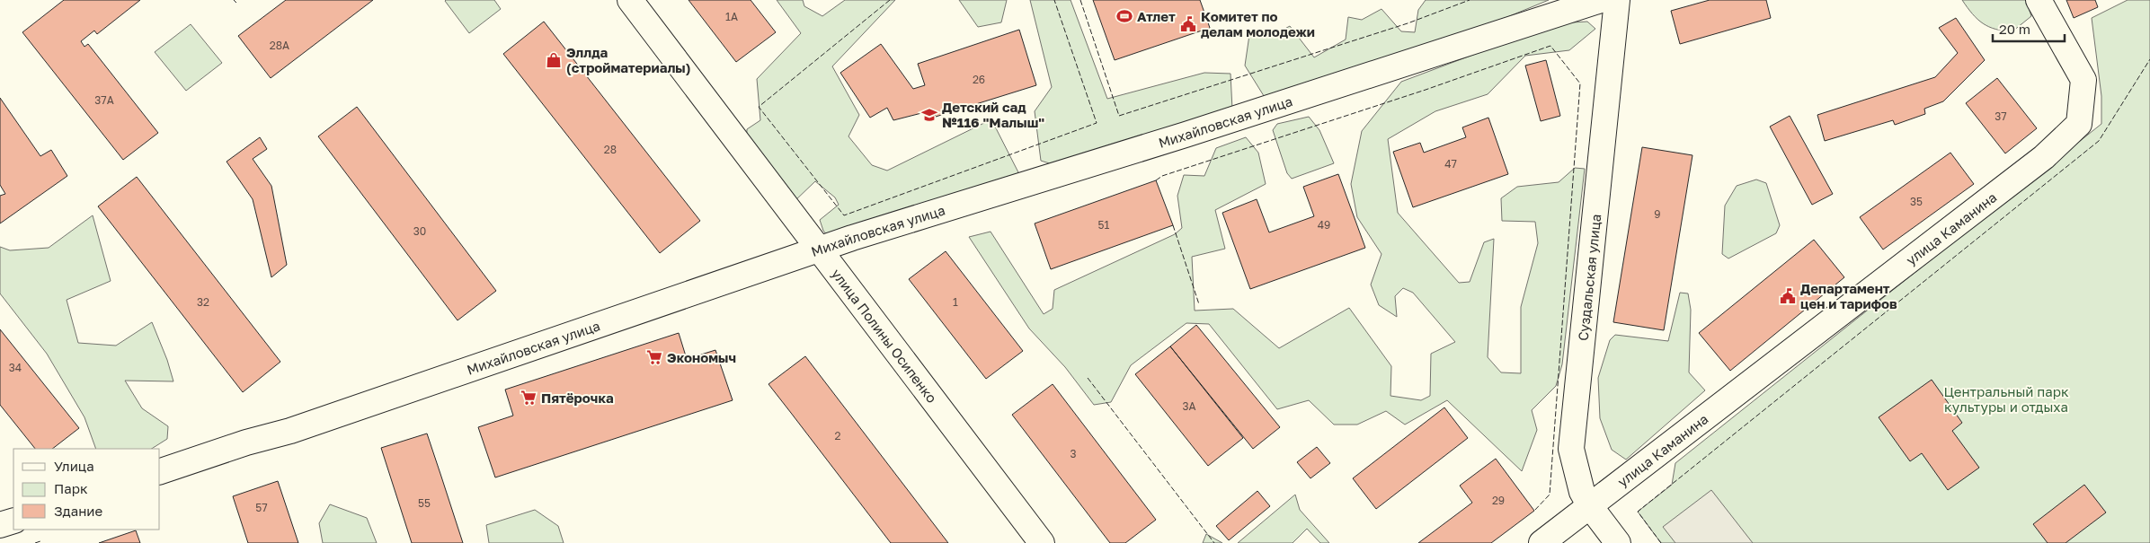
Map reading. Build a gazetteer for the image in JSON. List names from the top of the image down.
{
  "streets": {
    "street": [
      "Михайловская улица",
      "улица Каманина",
      "Суздальская улица",
      "улица Полины Осипенко"
    ]
  },
  "crossings": [
    ["Михайловская улица", "улица Полины Осипенко"],
    ["улица Каманина", "Суздальская улица"]
  ],
  "parks": ["Центральный парк культуры и отдыха"],
  "places": {
    "sports": ["Атлет"],
    "public building": ["Комитет по делам молодежи", "Департамент цен и тарифов"],
    "shop": ["Эллда (стройматериалы)"],
    "school or university": ["Детский сад №116 \"Малыш\""],
    "supermarket": ["Экономыч", "Пятёрочка"]
  },
  "house_numbers": [
    "1А",
    "28А",
    "26",
    "37А",
    "37",
    "28",
    "47",
    "35",
    "9",
    "51",
    "49",
    "30",
    "32",
    "1",
    "34",
    "3А",
    "2",
    "3",
    "29",
    "55",
    "57"
  ],
  "legend": ["Улица", "Парк", "Здание"],
  "scale_bar": "20 m"
}
